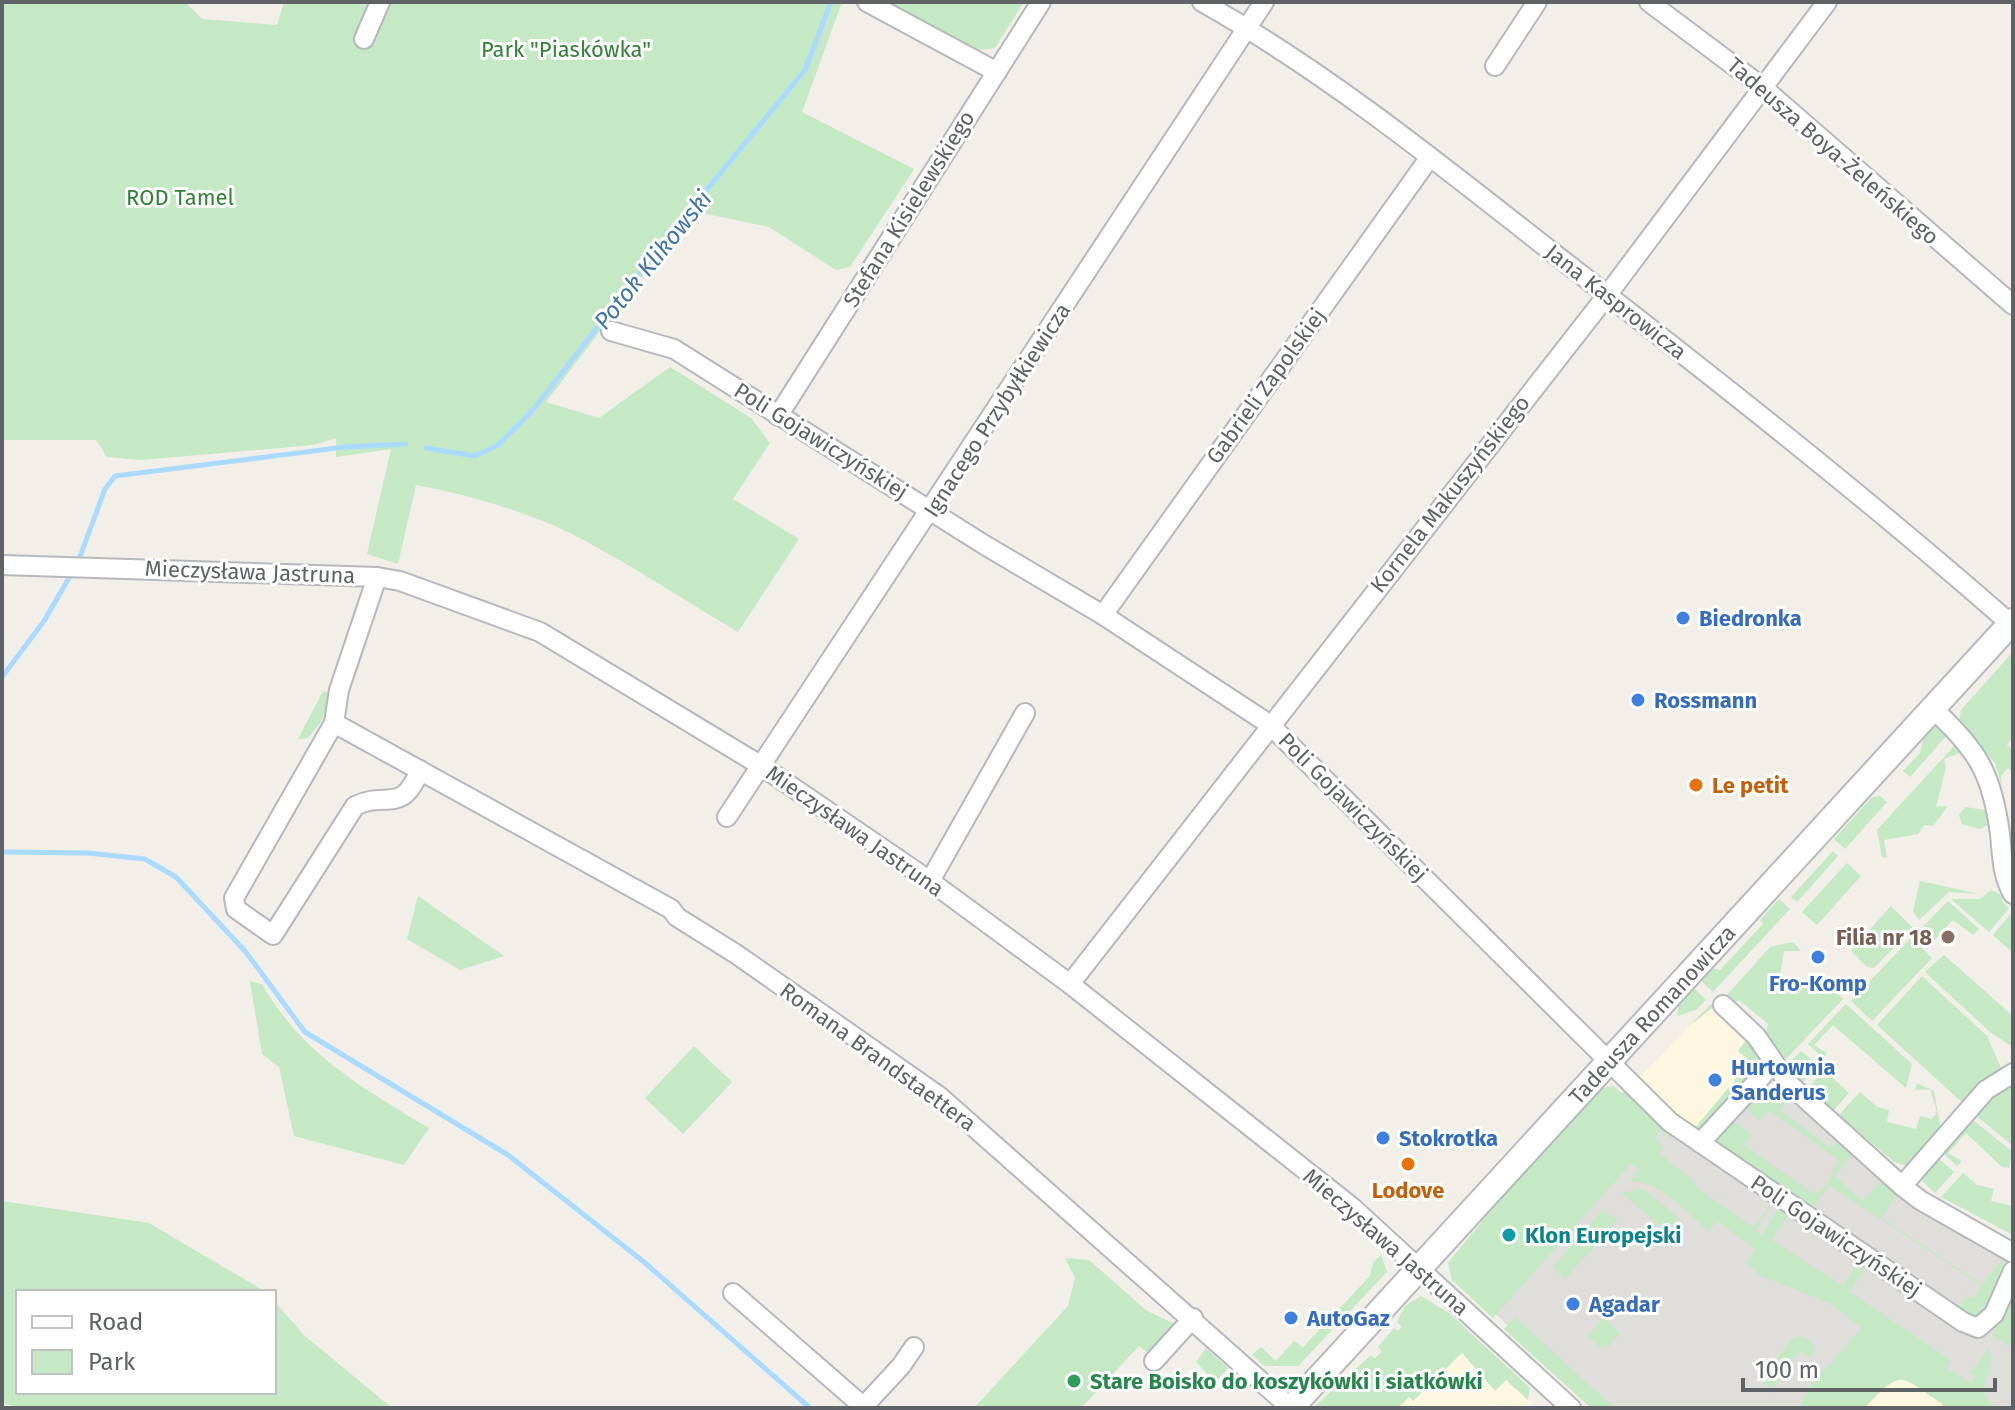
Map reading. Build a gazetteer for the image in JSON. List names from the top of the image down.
{
  "streets": {
    "street": [
      "Tadeusza Boya-Żeleńskiego",
      "Stefana Kisielewskiego",
      "Jana Kasprowicza",
      "Gabrieli Zapolskiej",
      "Ignacego Przybyłkiewicza",
      "Poli Gojawiczyńskiej",
      "Kornela Makuszyńskiego",
      "Mieczysława Jastruna",
      "Tadeusza Romanowicza",
      "Romana Brandstaettera"
    ]
  },
  "crossings": [
    ["Tadeusza Boya-Żeleńskiego", "Kornela Makuszyńskiego"],
    ["Stefana Kisielewskiego", "Poli Gojawiczyńskiej"],
    ["Jana Kasprowicza", "Gabrieli Zapolskiej"],
    ["Jana Kasprowicza", "Ignacego Przybyłkiewicza"],
    ["Jana Kasprowicza", "Kornela Makuszyńskiego"],
    ["Jana Kasprowicza", "Tadeusza Romanowicza"],
    ["Gabrieli Zapolskiej", "Poli Gojawiczyńskiej"],
    ["Ignacego Przybyłkiewicza", "Poli Gojawiczyńskiej"],
    ["Ignacego Przybyłkiewicza", "Mieczysława Jastruna"],
    ["Poli Gojawiczyńskiej", "Kornela Makuszyńskiego"],
    ["Poli Gojawiczyńskiej", "Tadeusza Romanowicza"],
    ["Kornela Makuszyńskiego", "Mieczysława Jastruna"],
    ["Mieczysława Jastruna", "Tadeusza Romanowicza"],
    ["Tadeusza Romanowicza", "Romana Brandstaettera"]
  ],
  "water": ["Potok Klikowski"],
  "parks": ["Park \"Piaskówka\"", "ROD Tamel"],
  "places": [
    "Biedronka",
    "Rossmann",
    "Le petit",
    "Filia nr 18",
    "Fro-Komp",
    "Hurtownia Sanderus",
    "Stokrotka",
    "Lodove",
    "Klon Europejski",
    "Agadar",
    "AutoGaz",
    "Stare Boisko do koszykówki i siatkówki"
  ],
  "legend": ["Road", "Park"],
  "scale_bar": "100 m"
}
